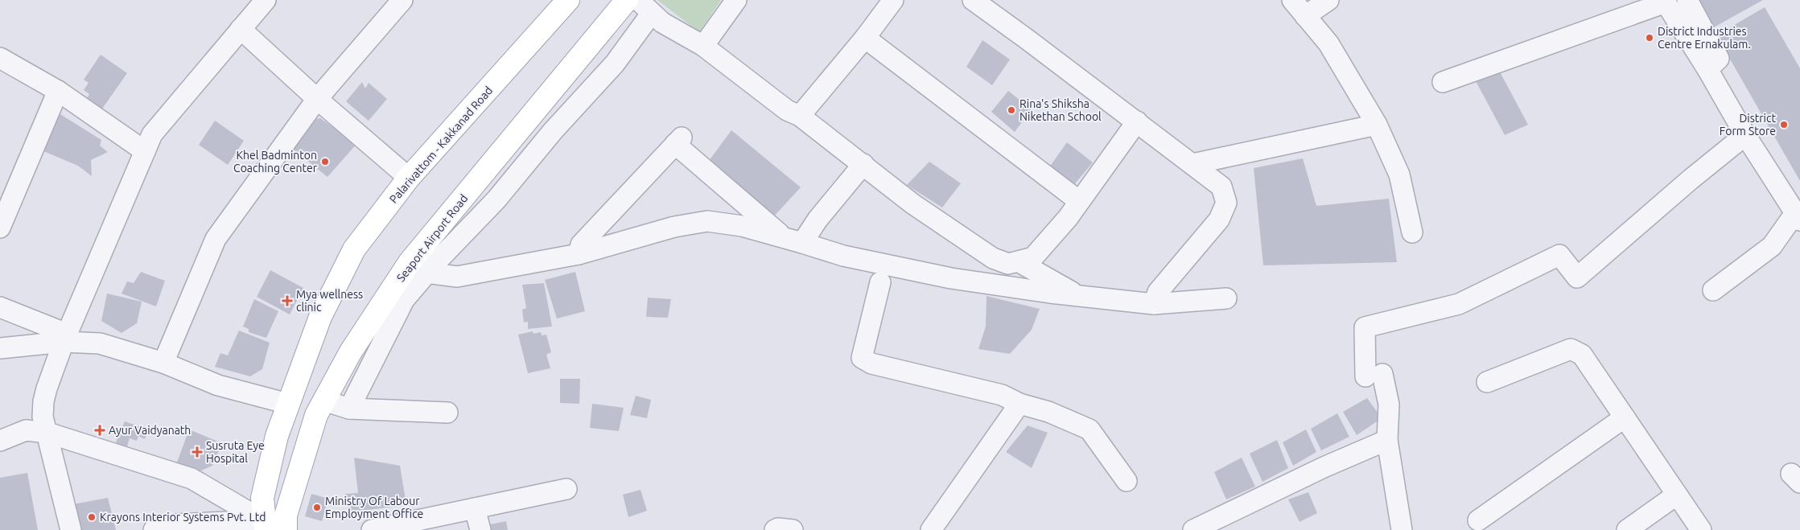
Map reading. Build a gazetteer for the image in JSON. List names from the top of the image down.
{
  "streets": {
    "main road": ["Palarivattom - Kakkanad Road", "Seaport Airport Road"]
  },
  "places": {
    "other": [
      "District Industries Centre Ernakulam.",
      "Rina's Shiksha Nikethan School",
      "District Form Store",
      "Khel Badminton Coaching Center",
      "Ministry Of Labour Employment Office",
      "Krayons Interior Systems Pvt. Ltd"
    ],
    "health": ["Mya wellness clinic", "Ayur Vaidyanath", "Susruta Eye Hospital"]
  }
}
